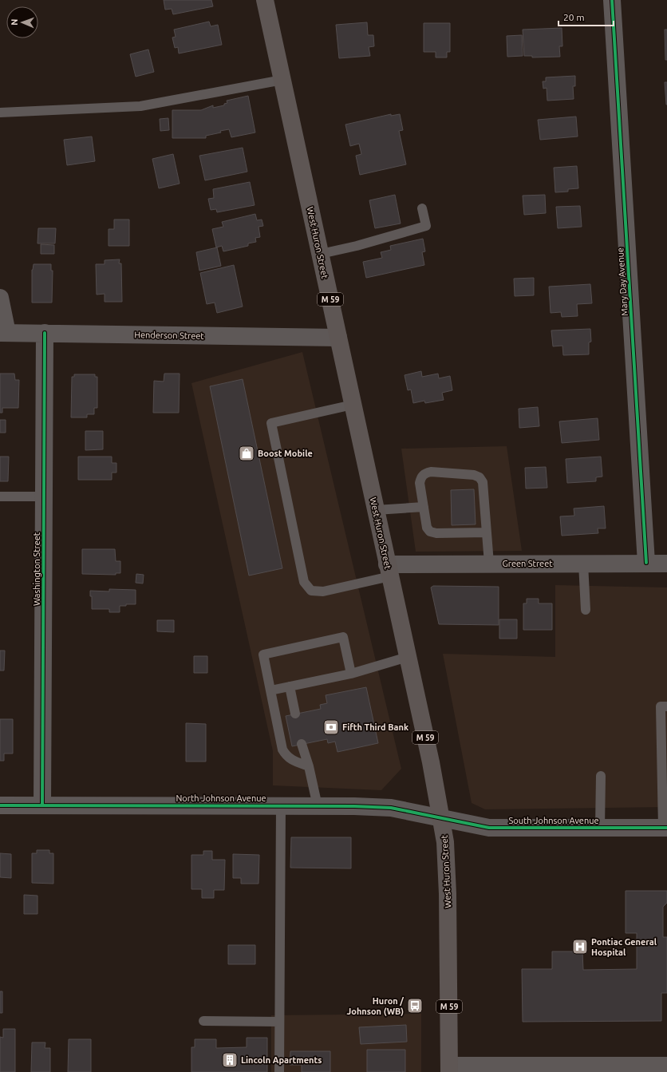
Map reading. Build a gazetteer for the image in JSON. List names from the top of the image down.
{
  "streets": {
    "highway": ["West Huron Street", "M 59"],
    "street": [
      "Mary Day Avenue",
      "Henderson Street",
      "Green Street",
      "Washington Street",
      "North Johnson Avenue",
      "South Johnson Avenue"
    ]
  },
  "crossings": [
    ["West Huron Street", "Henderson Street"],
    ["West Huron Street", "Green Street"],
    ["West Huron Street", "North Johnson Avenue"],
    ["West Huron Street", "South Johnson Avenue"],
    ["Mary Day Avenue", "Green Street"],
    ["Henderson Street", "Washington Street"],
    ["Washington Street", "North Johnson Avenue"],
    ["North Johnson Avenue", "South Johnson Avenue"]
  ],
  "places": {
    "shop": ["Boost Mobile"],
    "bank": ["Fifth Third Bank"],
    "hospital": ["Pontiac General Hospital"],
    "bus stop": ["Huron / Johnson (WB)"],
    "building": ["Lincoln Apartments"]
  },
  "scale_bar": "20 m",
  "north": "left"
}
